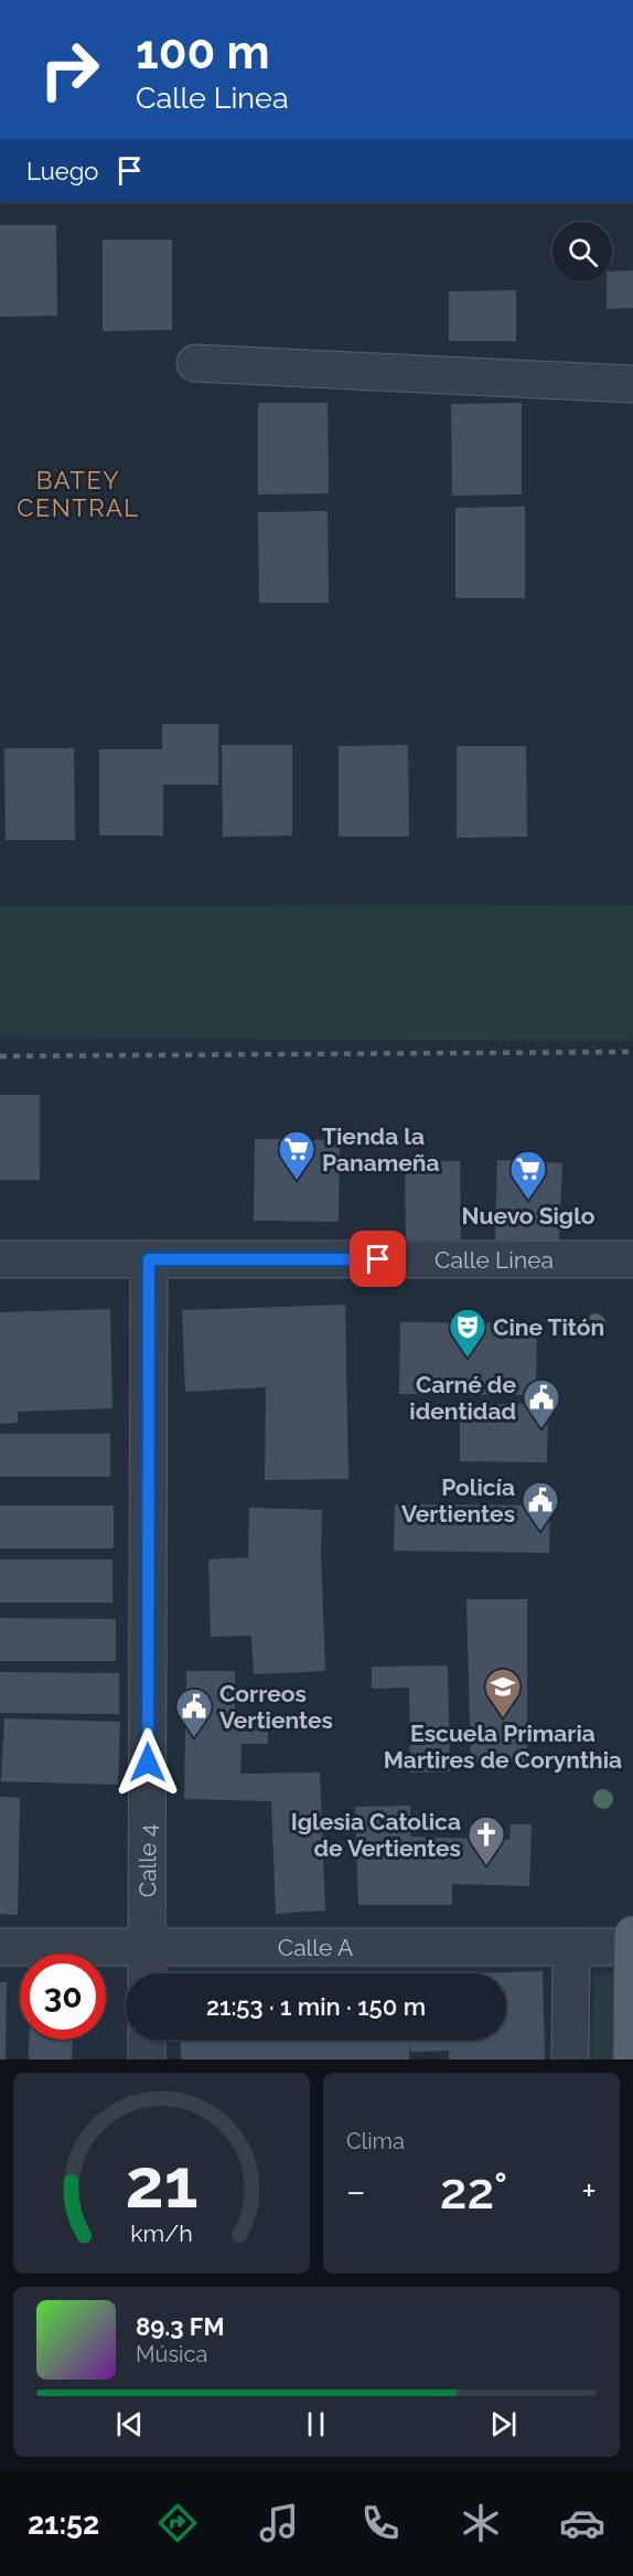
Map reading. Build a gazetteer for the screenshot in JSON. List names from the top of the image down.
{
  "streets": {
    "street": ["Calle Linea", "Calle 4", "Calle A"]
  },
  "crossings": [
    ["Calle Linea", "Calle 4"],
    ["Calle 4", "Calle A"]
  ],
  "districts": ["BATEY CENTRAL"],
  "places": {
    "supermarket": ["Tienda la Panameña", "Nuevo Siglo"],
    "theatre": ["Cine Titón"],
    "public building": ["Carné de identidad", "Policía Vertientes", "Correos Vertientes"],
    "school or university": ["Escuela Primaria Martires de Corynthia"],
    "church": ["Iglesia Catolica de Vertientes"]
  },
  "page": {
    "turn": ["100 m", "Calle Linea"],
    "then": "Luego",
    "limit": "30",
    "trip": "21:53 · 1 min · 150 m",
    "tile": "Clima",
    "heat": ["−", "22°", "+"],
    "song": ["89.3 FM", "Música"],
    "tabs": "21:52",
    "gauge": ["21", "km/h"]
  }
}
